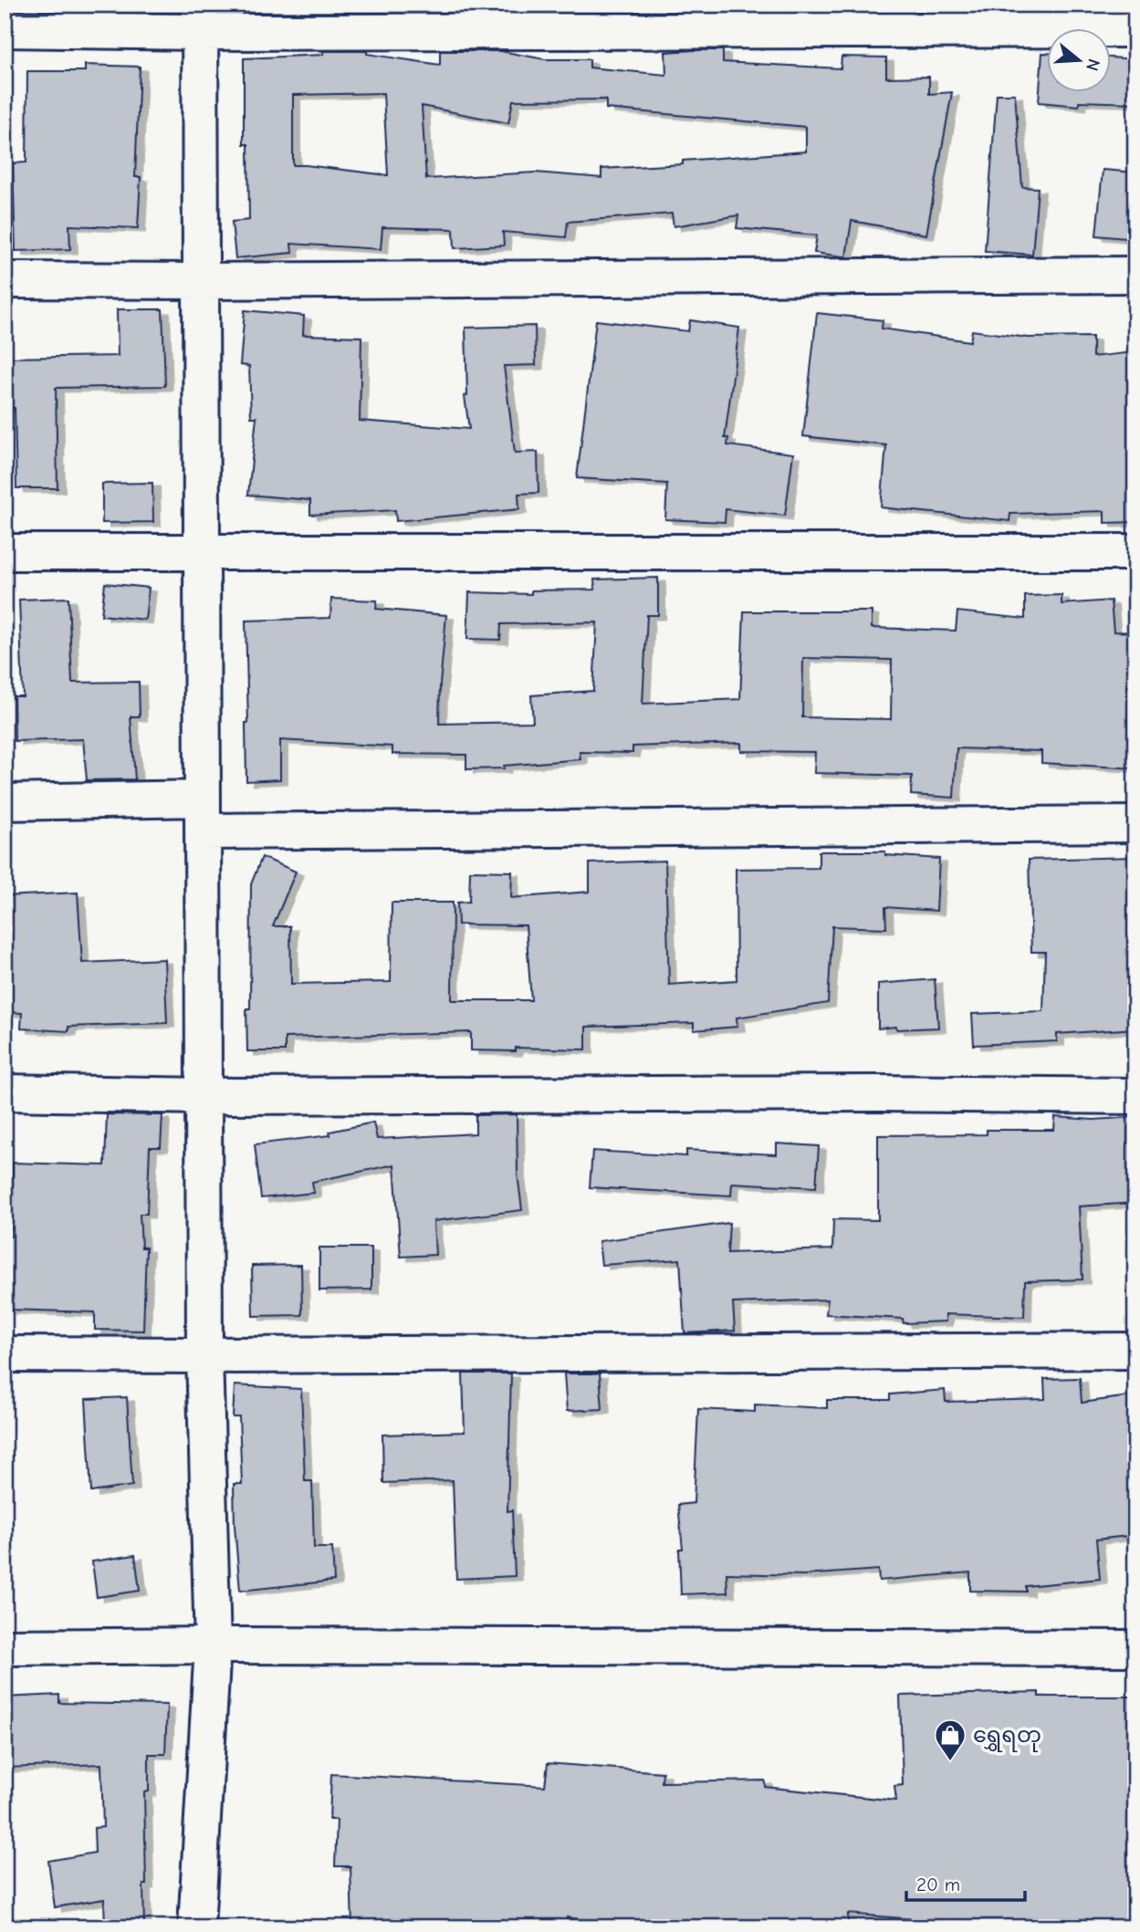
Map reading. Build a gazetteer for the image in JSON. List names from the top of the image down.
{
  "places": {
    "shop": ["ရွှေရတု"]
  },
  "scale_bar": "20 m",
  "north": "right"
}
